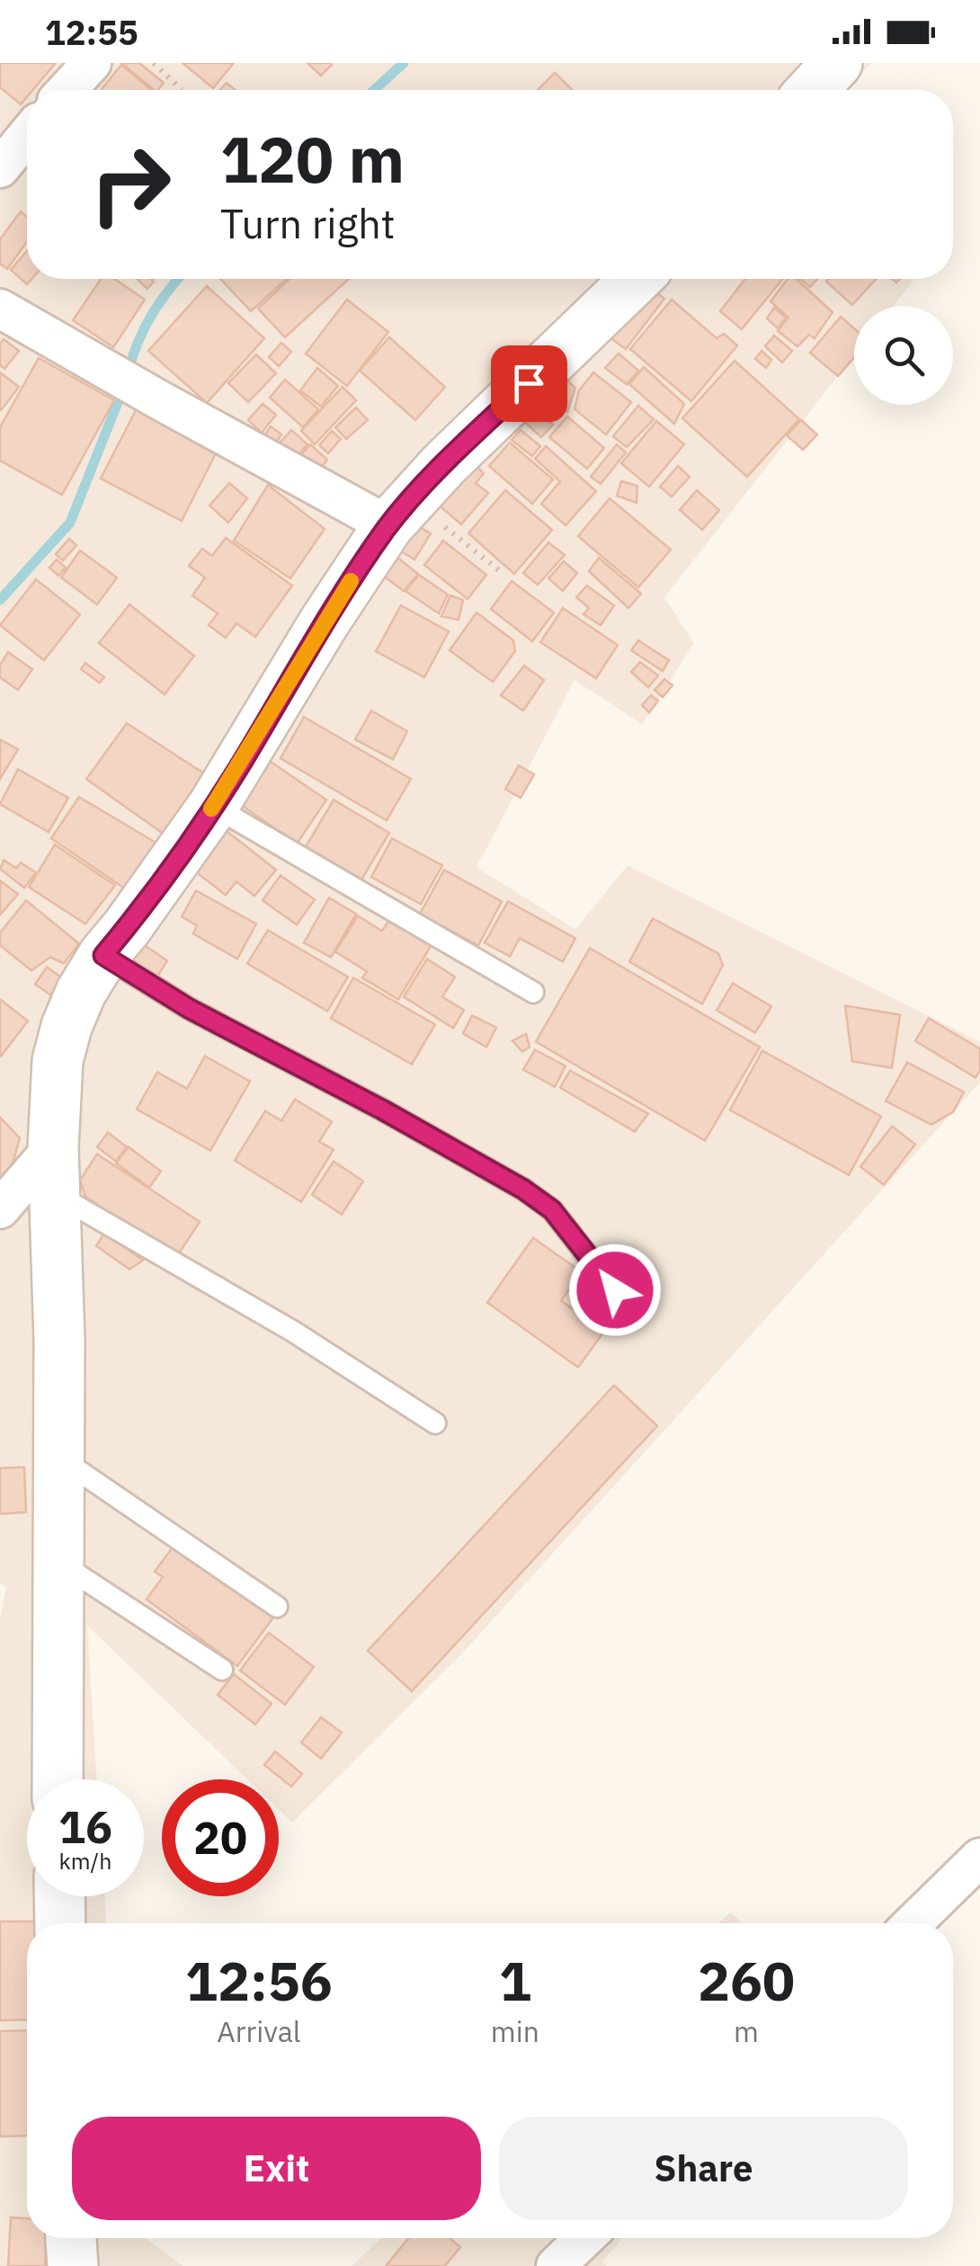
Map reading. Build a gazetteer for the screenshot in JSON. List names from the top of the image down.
{
  "page": {
    "status": "12:55",
    "turn": ["120 m", "Turn right"],
    "speed": "16 km/h",
    "limit": "20",
    "eta": [
      "12:56",
      "Arrival",
      "1",
      "min",
      "260",
      "m"
    ],
    "buttons": ["Exit", "Share"]
  }
}
